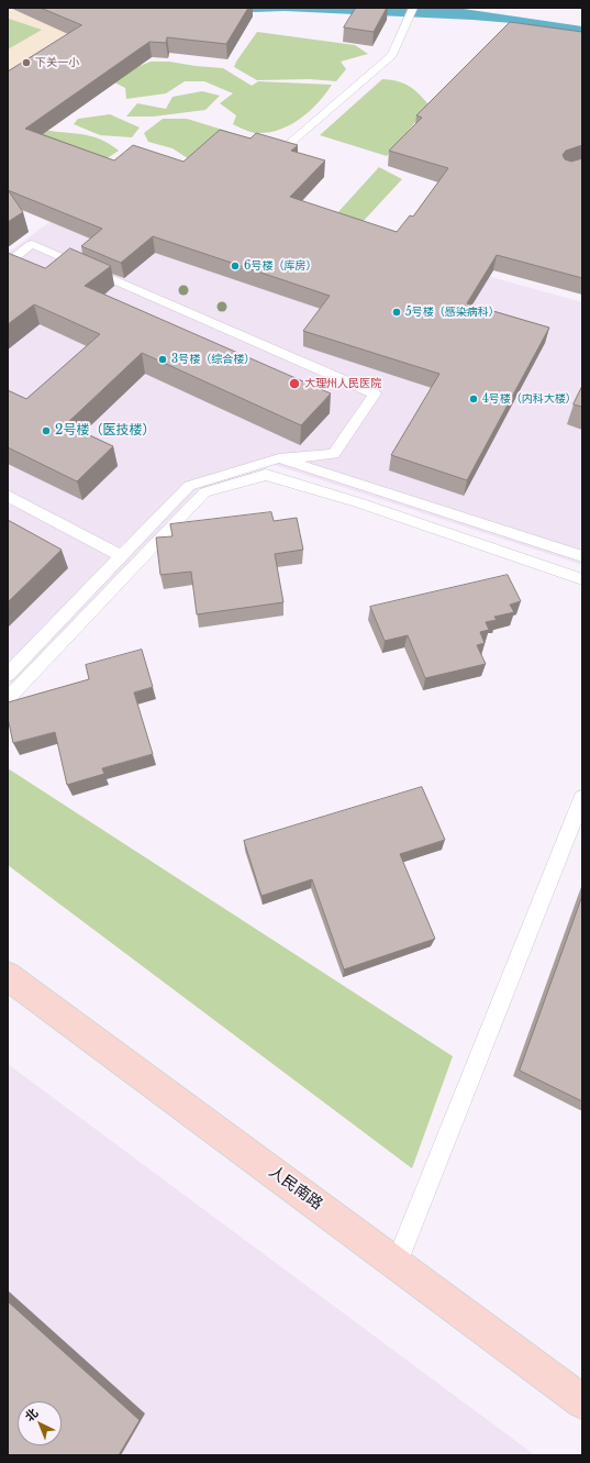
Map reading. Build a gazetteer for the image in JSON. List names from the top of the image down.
{
  "streets": {
    "main road": ["人民南路"]
  },
  "places": [
    "下关一小",
    "6号楼（库房）",
    "5号楼（感染病科）",
    "3号楼（综合楼）",
    "大理州人民医院",
    "4号楼（内科大楼）",
    "2号楼（医技楼）"
  ],
  "north": "top left"
}
